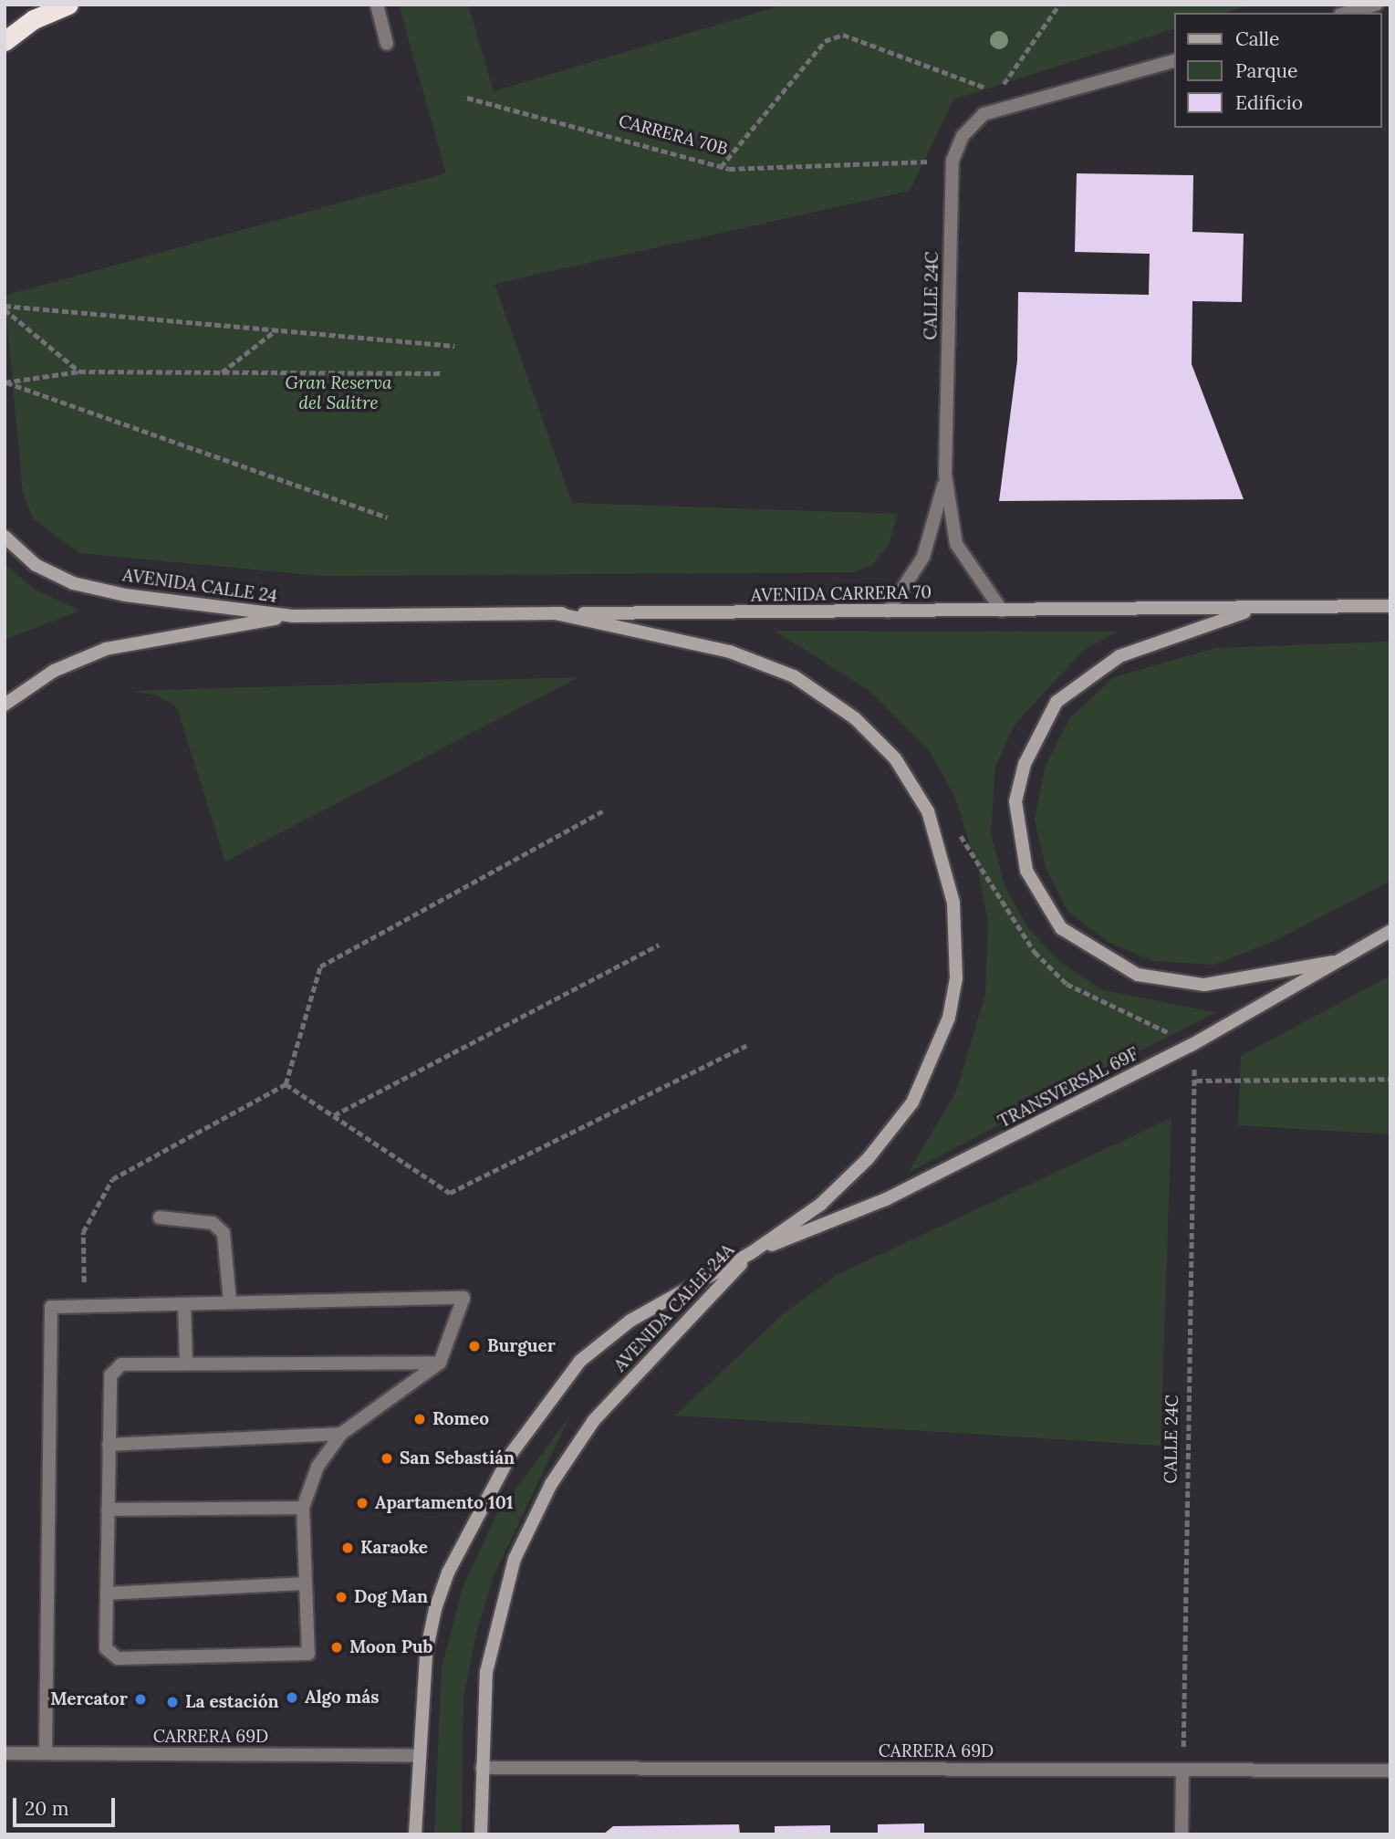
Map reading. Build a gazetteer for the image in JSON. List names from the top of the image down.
{
  "streets": {
    "main road": [
      "AVENIDA CALLE 24",
      "AVENIDA CARRERA 70",
      "TRANSVERSAL 69F",
      "AVENIDA CALLE 24A"
    ],
    "street": ["CALLE 24C", "CARRERA 69D"],
    "path": ["CARRERA 70B"]
  },
  "crossings": [
    ["CARRERA 70B", "CALLE 24C"],
    ["CALLE 24C", "AVENIDA CARRERA 70"],
    ["CALLE 24C", "TRANSVERSAL 69F"],
    ["CALLE 24C", "CARRERA 69D"],
    ["AVENIDA CALLE 24", "AVENIDA CARRERA 70"],
    ["TRANSVERSAL 69F", "AVENIDA CALLE 24A"],
    ["AVENIDA CALLE 24A", "CARRERA 69D"]
  ],
  "parks": ["Gran Reserva del Salitre"],
  "places": [
    "Burguer",
    "Romeo",
    "San Sebastián",
    "Apartamento 101",
    "Karaoke",
    "Dog Man",
    "Moon Pub",
    "Algo más",
    "Mercator",
    "La estación"
  ],
  "legend": ["Calle", "Parque", "Edificio"],
  "scale_bar": "20 m"
}
